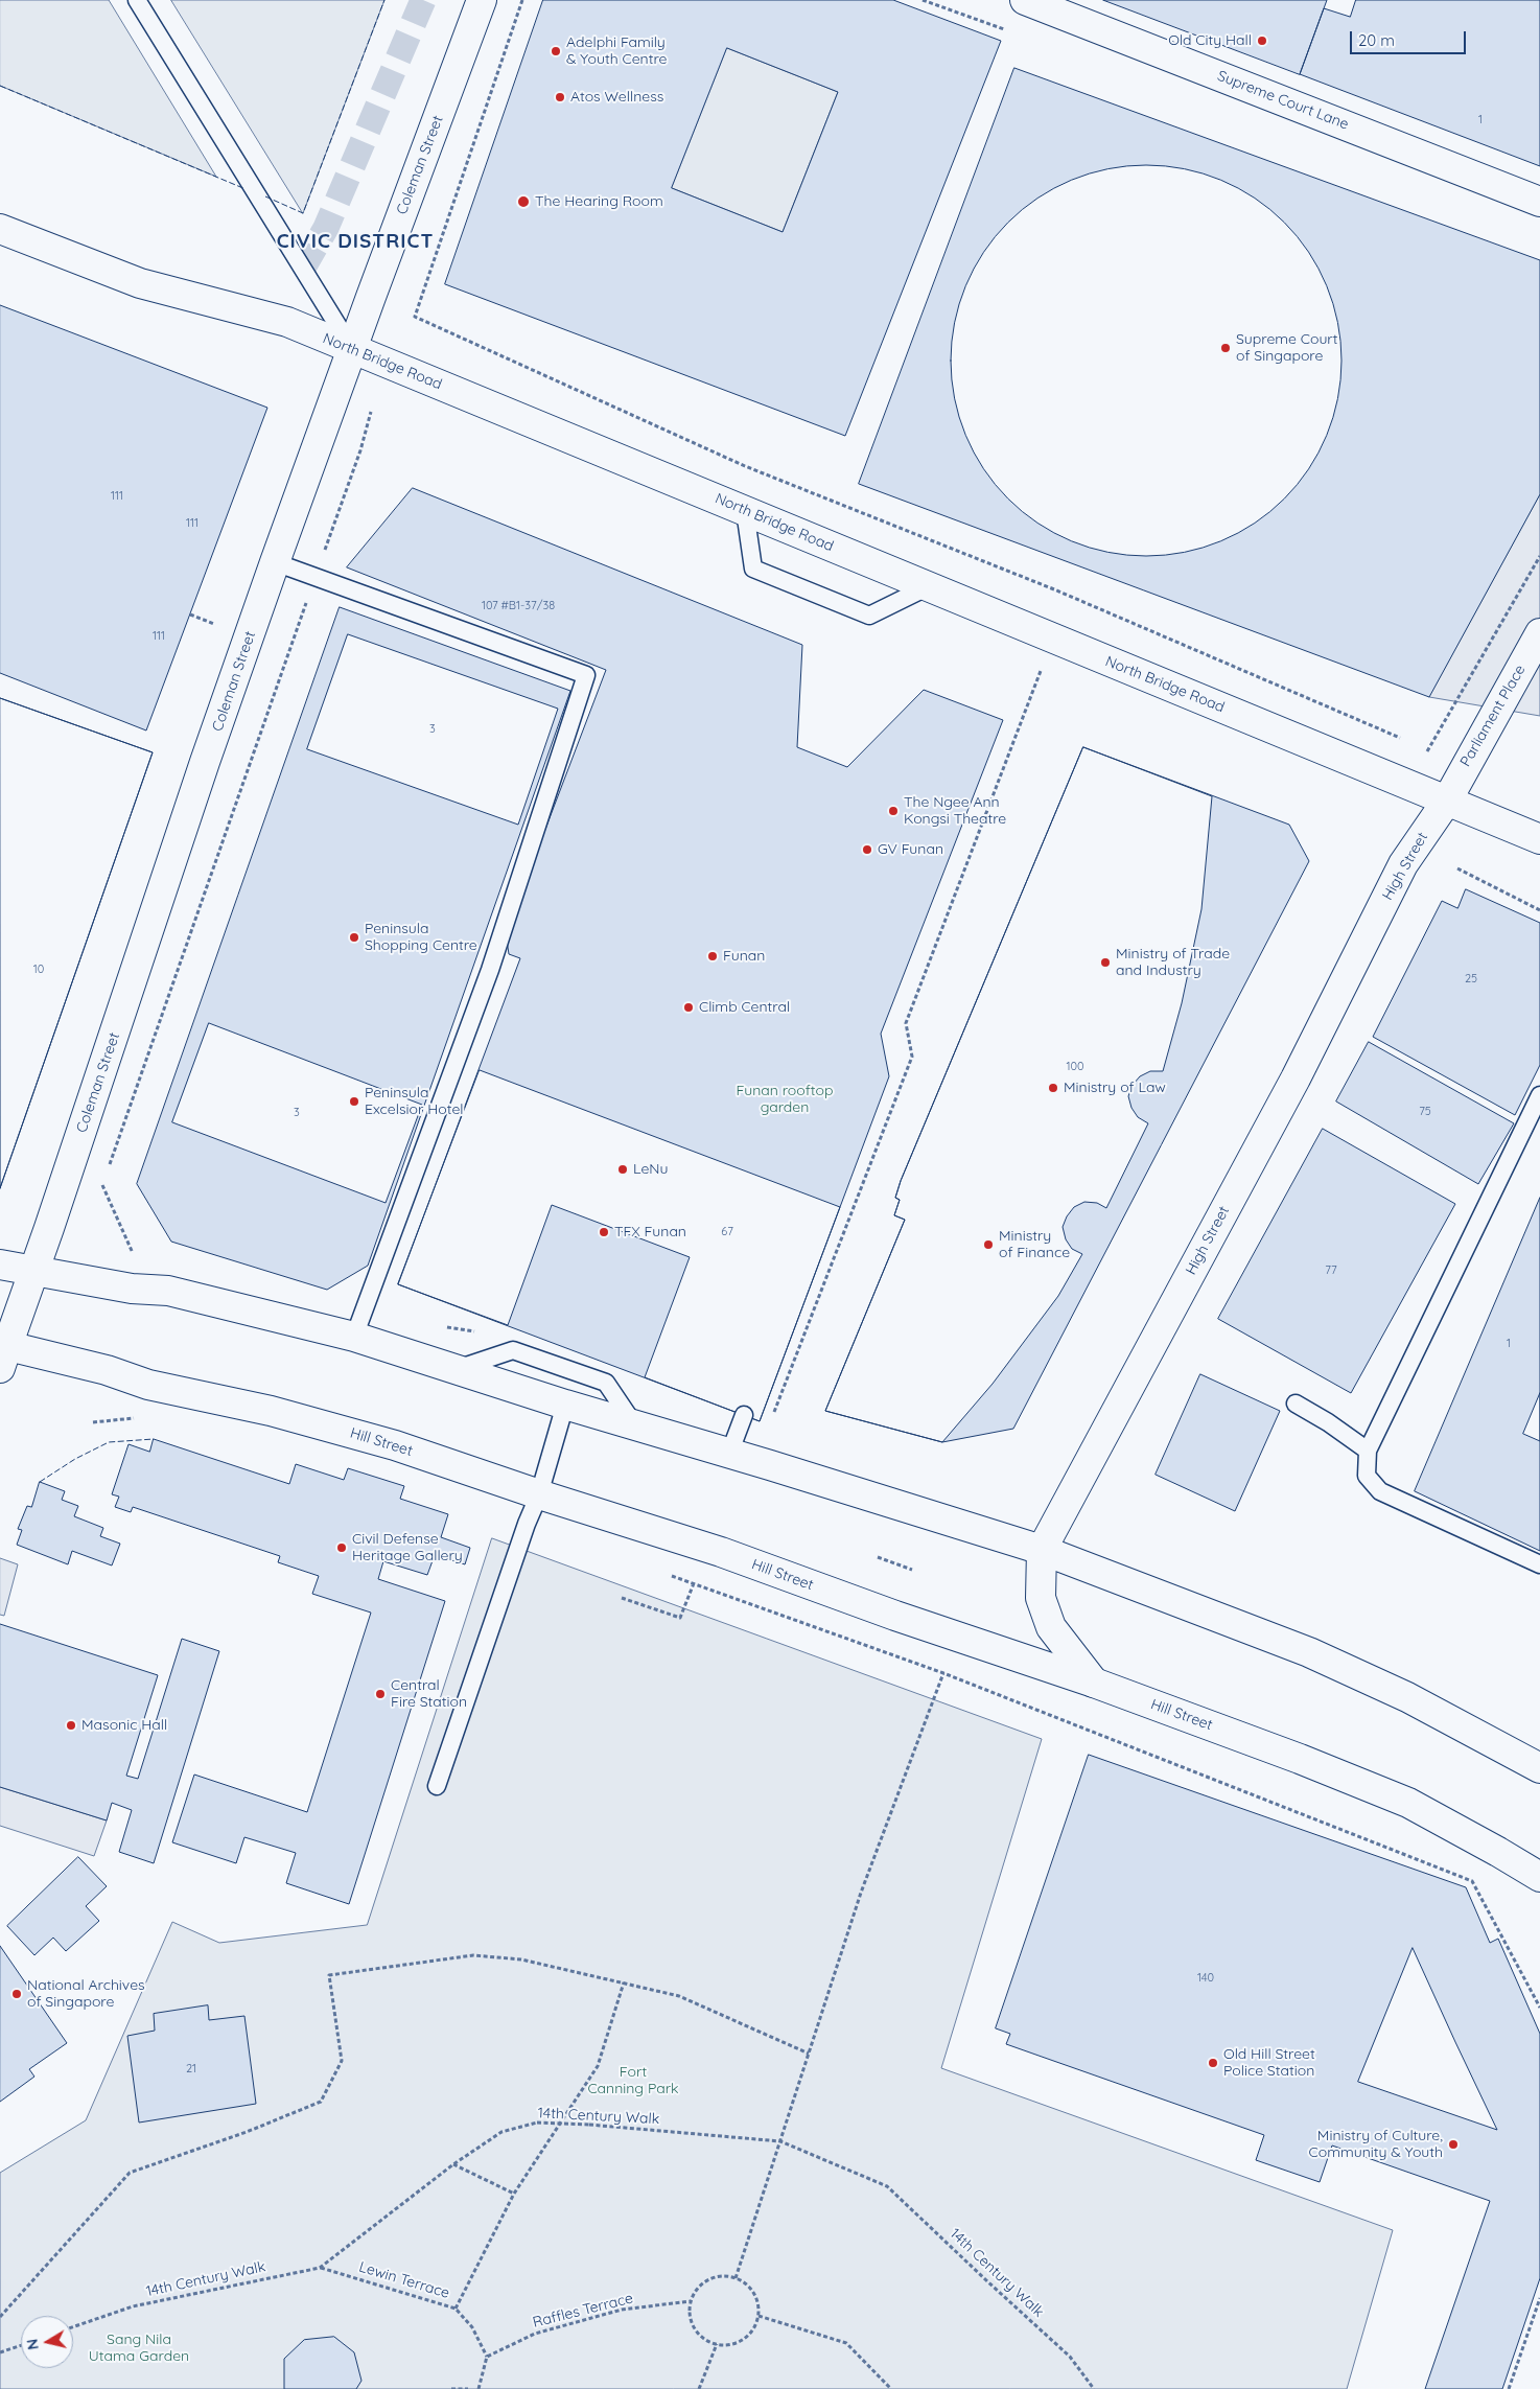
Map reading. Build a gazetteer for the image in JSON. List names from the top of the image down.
{
  "streets": {
    "main road": [
      "Supreme Court Lane",
      "Coleman Street",
      "North Bridge Road",
      "Parliament Place",
      "High Street",
      "Hill Street"
    ],
    "path": ["14th Century Walk", "Lewin Terrace", "Raffles Terrace"]
  },
  "crossings": [
    ["Coleman Street", "North Bridge Road"],
    ["Coleman Street", "Hill Street"],
    ["North Bridge Road", "Parliament Place"],
    ["North Bridge Road", "High Street"],
    ["Parliament Place", "High Street"],
    ["High Street", "Hill Street"],
    ["14th Century Walk", "Lewin Terrace"],
    ["Lewin Terrace", "Raffles Terrace"]
  ],
  "districts": ["CIVIC DISTRICT"],
  "parks": ["Funan rooftop garden", "Fort Canning Park", "Sang Nila Utama Garden"],
  "places": [
    "Old City Hall",
    "Adelphi Family & Youth Centre",
    "Atos Wellness",
    "The Hearing Room",
    "Supreme Court of Singapore",
    "The Ngee Ann Kongsi Theatre",
    "GV Funan",
    "Peninsula Shopping Centre",
    "Funan",
    "Ministry of Trade and Industry",
    "Climb Central",
    "Ministry of Law",
    "Peninsula Excelsior Hotel",
    "LeNu",
    "TFX Funan",
    "Ministry of Finance",
    "Civil Defense Heritage Gallery",
    "Central Fire Station",
    "Masonic Hall",
    "National Archives of Singapore",
    "Old Hill Street Police Station",
    "Ministry of Culture, Community & Youth"
  ],
  "house_numbers": [
    "1",
    "111",
    "111",
    "107 #B1-37/38",
    "111",
    "3",
    "10",
    "25",
    "100",
    "75",
    "3",
    "67",
    "77",
    "1",
    "140",
    "21"
  ],
  "scale_bar": "20 m",
  "north": "left"
}
